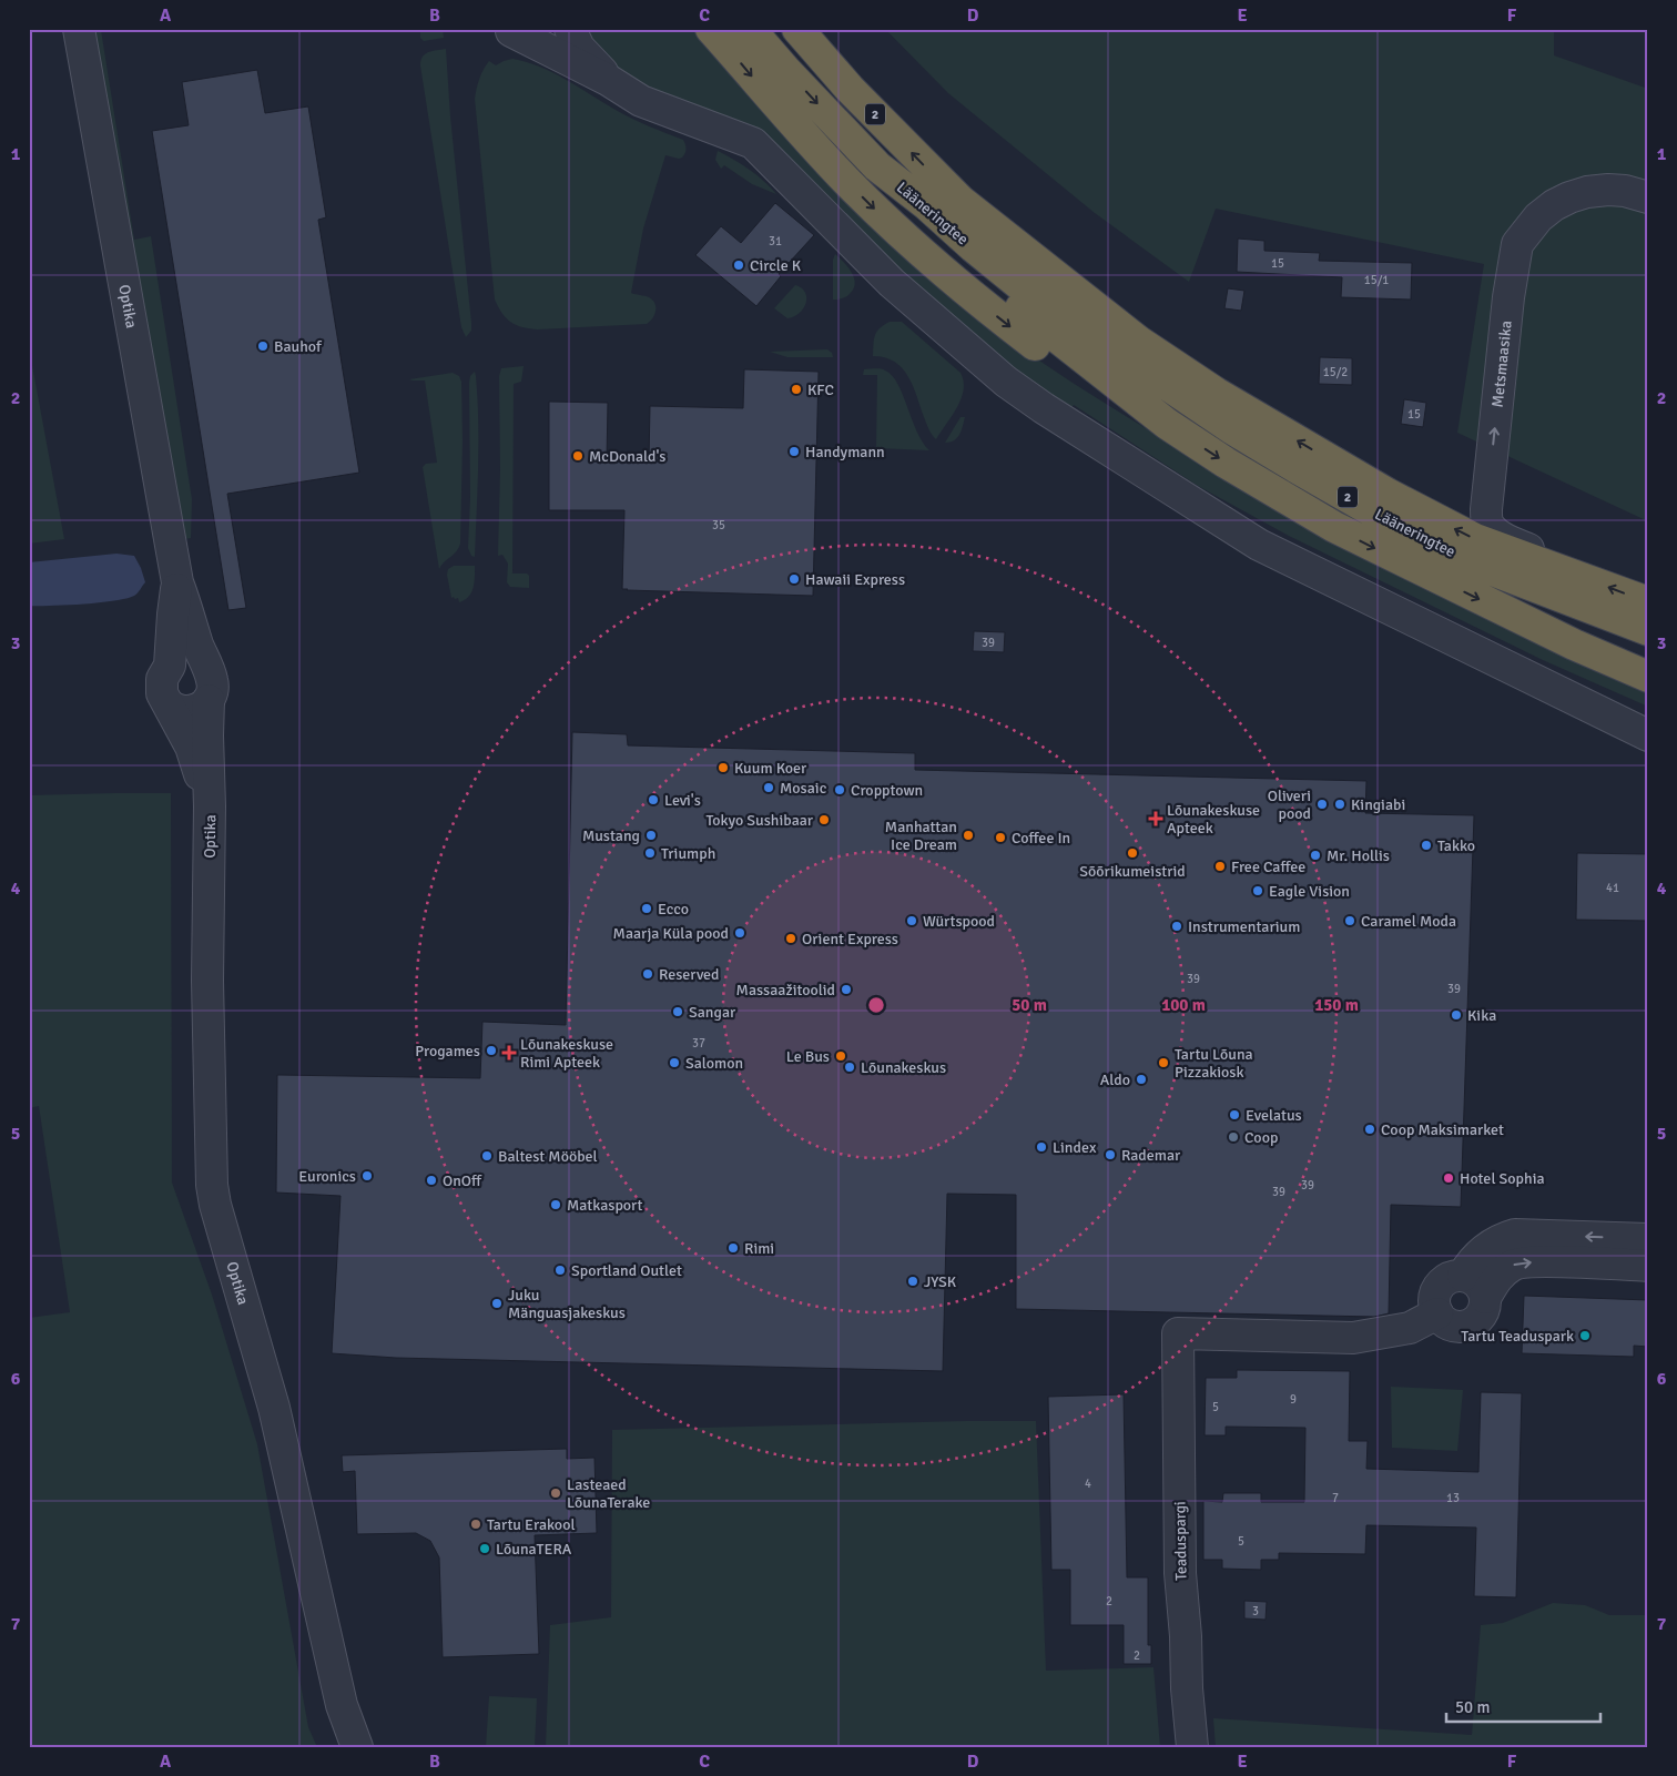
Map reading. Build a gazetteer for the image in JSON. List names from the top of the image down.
{
  "streets": {
    "highway": ["2", "Lääneringtee"],
    "street": ["Optika", "Metsmaasika", "Teaduspargi"]
  },
  "crossings": [
    ["Lääneringtee", "Metsmaasika"]
  ],
  "places": {
    "other": [
      "Circle K",
      "Bauhof",
      "KFC",
      "Handymann",
      "McDonald's",
      "Hawaii Express",
      "Kuum Koer",
      "Mosaic",
      "Cropptown",
      "Levi's",
      "Oliveri pood",
      "Kingiabi",
      "Tokyo Sushibaar",
      "Mustang",
      "Manhattan Ice Dream",
      "Coffee In",
      "Takko",
      "Triumph",
      "Sõõrikumeistrid",
      "Mr. Hollis",
      "Free Caffee",
      "Eagle Vision",
      "Ecco",
      "Würtspood",
      "Caramel Moda",
      "Instrumentarium",
      "Maarja Küla pood",
      "Orient Express",
      "Reserved",
      "Massaažitoolid",
      "Sangar",
      "Kika",
      "Progames",
      "Le Bus",
      "Salomon",
      "Tartu Lõuna Pizzakiosk",
      "Lõunakeskus",
      "Aldo",
      "Evelatus",
      "Coop Maksimarket",
      "Coop",
      "Lindex",
      "Rademar",
      "Baltest Mööbel",
      "Euronics",
      "Hotel Sophia",
      "OnOff",
      "Matkasport",
      "Rimi",
      "Sportland Outlet",
      "JYSK",
      "Juku Mänguasjakeskus",
      "Tartu Teaduspark",
      "Lasteaed LõunaTerake",
      "Tartu Erakool",
      "LõunaTERA"
    ],
    "health": ["Lõunakeskuse Apteek", "Lõunakeskuse Rimi Apteek"]
  },
  "house_numbers": [
    "31",
    "15",
    "15/1",
    "15/2",
    "15",
    "35",
    "39",
    "41",
    "39",
    "39",
    "37",
    "39",
    "39",
    "9",
    "5",
    "4",
    "7",
    "13",
    "5",
    "2",
    "3",
    "2"
  ],
  "scale_bar": "50 m",
  "grid": {
    "columns": [
      "A",
      "B",
      "C",
      "D",
      "E",
      "F"
    ],
    "rows": [
      "1",
      "2",
      "3",
      "4",
      "5",
      "6",
      "7"
    ]
  },
  "rings": ["50 m", "100 m", "150 m"]
}
